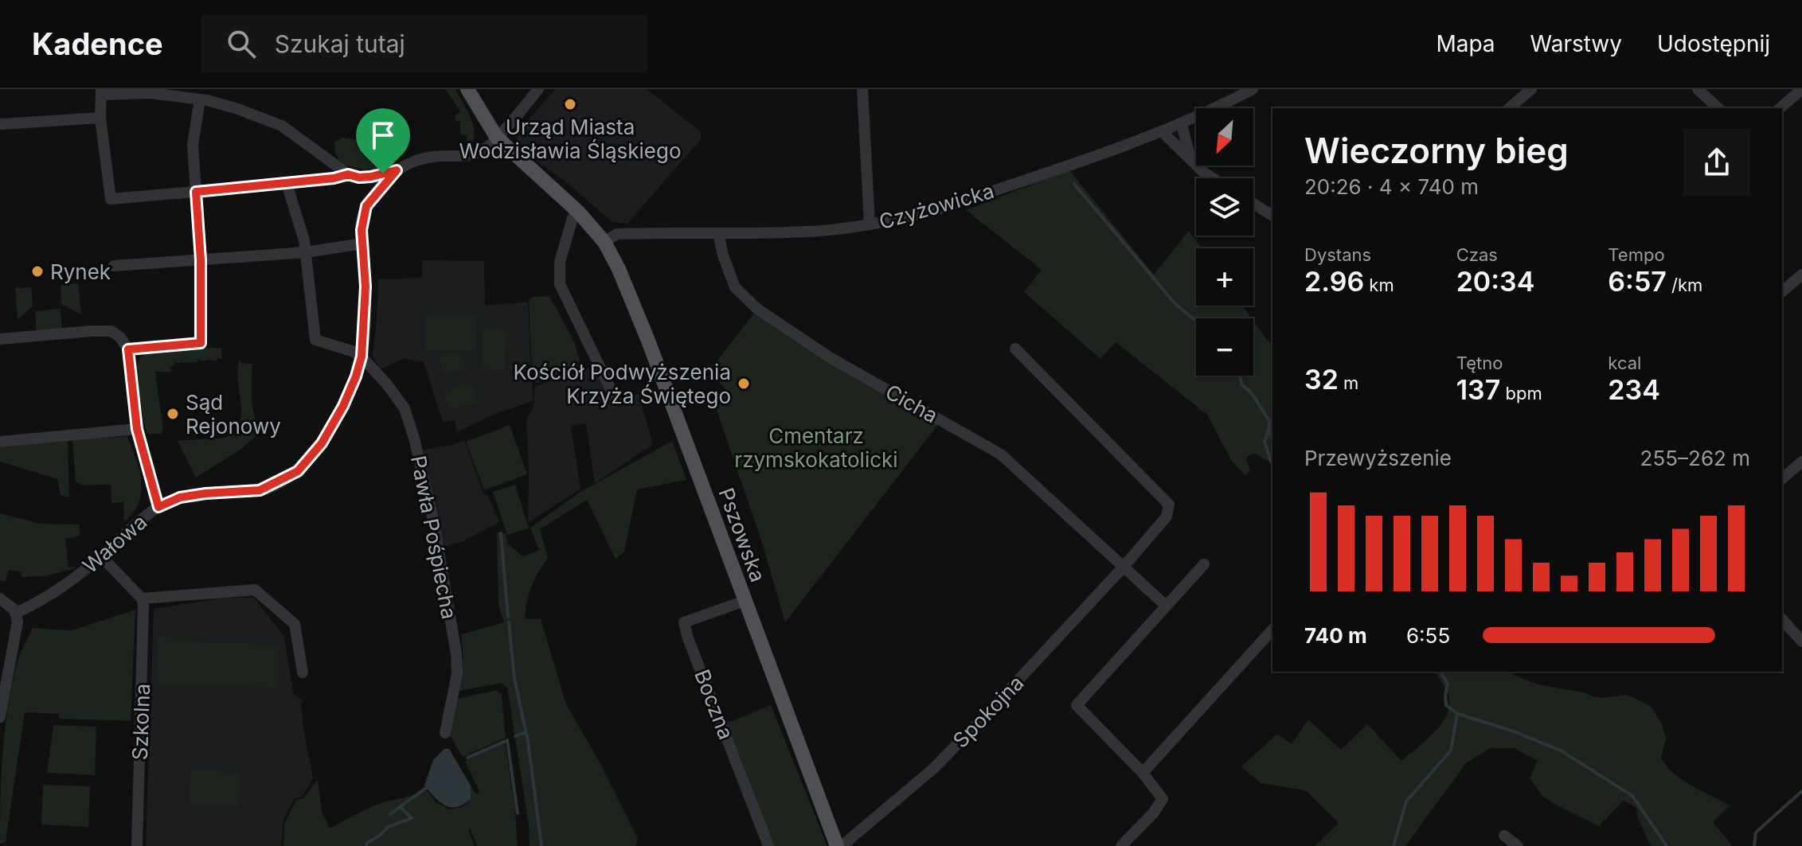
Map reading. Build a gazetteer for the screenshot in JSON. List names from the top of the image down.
{
  "streets": {
    "main road": ["Pszowska"],
    "street": [
      "Czyżowicka",
      "Cicha",
      "Pawła Pośpiecha",
      "Wałowa",
      "Boczna",
      "Spokojna",
      "Szkolna"
    ]
  },
  "crossings": [
    ["Czyżowicka", "Cicha"],
    ["Czyżowicka", "Pszowska"],
    ["Cicha", "Spokojna"],
    ["Pszowska", "Boczna"],
    ["Pawła Pośpiecha", "Wałowa"]
  ],
  "parks": ["Cmentarz rzymskokatolicki"],
  "places": [
    "Urząd Miasta Wodzisławia Śląskiego",
    "Rynek",
    "Kościół Podwyższenia Krzyża Świętego",
    "Sąd Rejonowy"
  ],
  "north": "bottom left",
  "page": {
    "header": "Kadence",
    "search": "Szukaj tutaj",
    "nav": ["Mapa", "Warstwy", "Udostępnij"],
    "map_buttons": ["+", "−"],
    "heading": ["Wieczorny bieg", "20:26 · 4 × 740 m"],
    "stats": [
      ["Dystans", "2.96 km"],
      ["Czas", "20:34"],
      ["Tempo", "6:57 /km"],
      ["32 m"],
      ["Tętno", "137 bpm"],
      ["kcal", "234"]
    ],
    "chart": ["Przewyższenie", "255–262 m"],
    "list": [
      {
        "name": "740 m",
        "note": "6:55"
      }
    ]
  }
}
